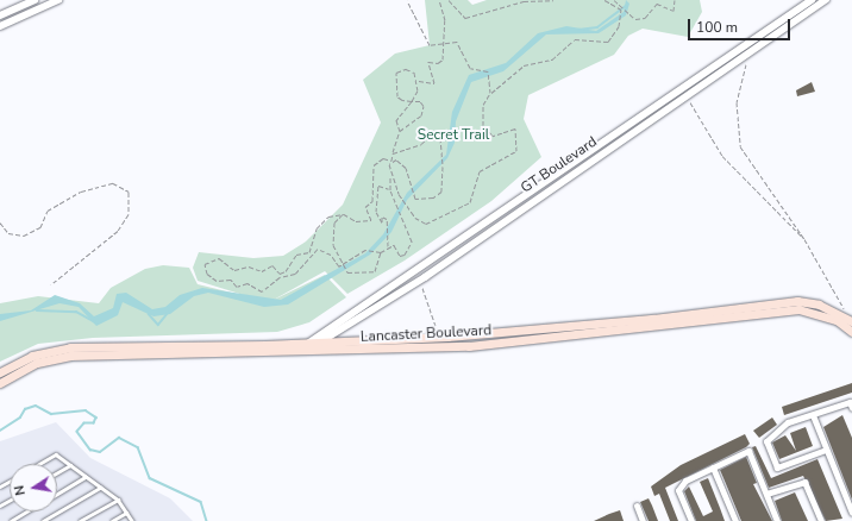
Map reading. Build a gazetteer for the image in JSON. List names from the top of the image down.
{
  "streets": {
    "main road": ["Lancaster Boulevard"],
    "street": ["GT Boulevard"]
  },
  "crossings": [
    ["GT Boulevard", "Lancaster Boulevard"]
  ],
  "parks": ["Secret Trail"],
  "scale_bar": "100 m",
  "north": "left"
}
